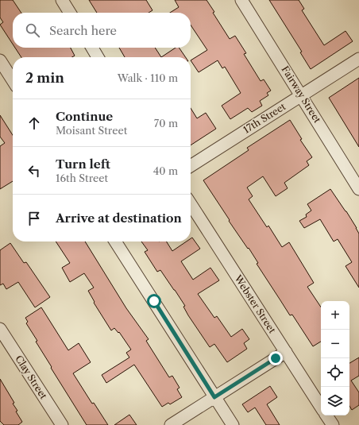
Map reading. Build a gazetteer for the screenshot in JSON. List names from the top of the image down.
{
  "streets": {
    "street": [
      "Fairway Street",
      "17th Street",
      "Webster Street",
      "Clay Street"
    ]
  },
  "crossings": [
    ["Fairway Street", "17th Street"]
  ],
  "page": {
    "search": "Search here",
    "heading": ["2 min", "Walk · 110 m"],
    "list": [
      ["Continue", "Moisant Street", "70 m"],
      ["Turn left", "16th Street", "40 m"],
      "Arrive at destination"
    ],
    "map_buttons": ["+", "−"]
  }
}
